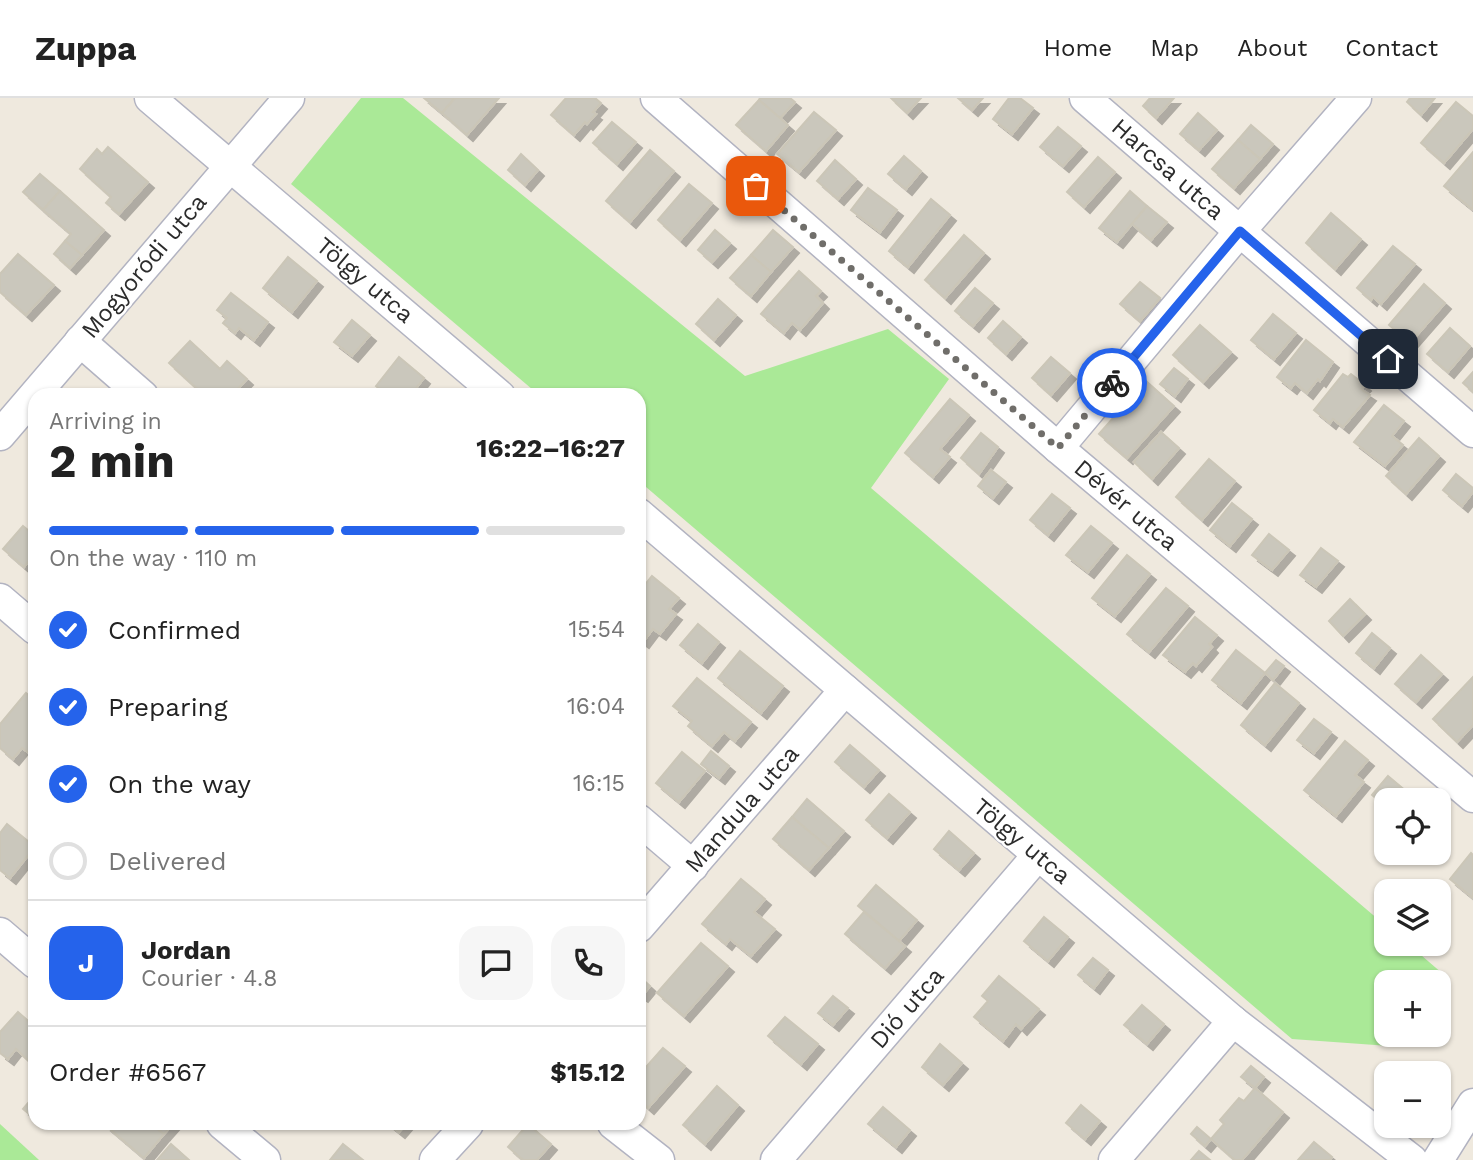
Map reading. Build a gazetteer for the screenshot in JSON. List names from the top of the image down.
{
  "streets": {
    "street": [
      "Harcsa utca",
      "Mogyoródi utca",
      "Tölgy utca",
      "Dévér utca",
      "Mandula utca",
      "Dió utca"
    ]
  },
  "crossings": [
    ["Mogyoródi utca", "Tölgy utca"],
    ["Tölgy utca", "Mandula utca"],
    ["Tölgy utca", "Dió utca"]
  ],
  "page": {
    "header": "Zuppa",
    "nav": [
      "Home",
      "Map",
      "About",
      "Contact"
    ],
    "heading": ["2 min", "Arriving in", "16:22–16:27"],
    "panel": [
      "Jordan",
      "Courier · 4.8",
      "Order #6567",
      "$15.12"
    ],
    "bar": "On the way · 110 m",
    "list": [
      ["Confirmed", "15:54"],
      ["Preparing", "16:04"],
      ["On the way", "16:15"],
      "Delivered"
    ],
    "map_buttons": ["+", "−"],
    "round": "J"
  }
}
